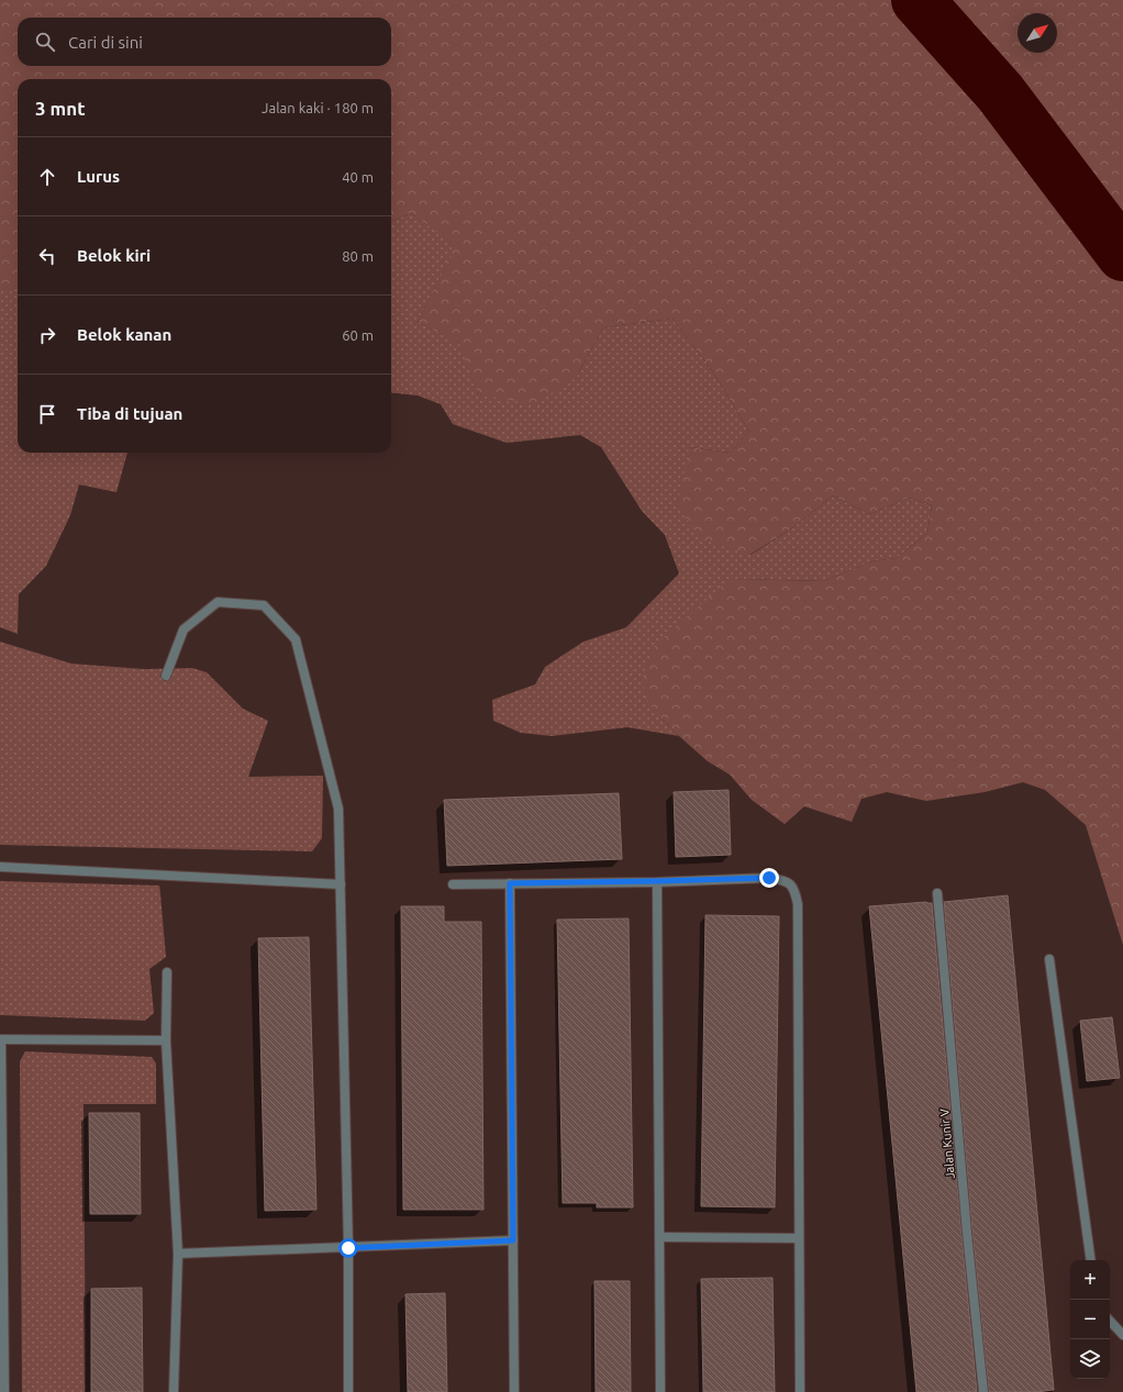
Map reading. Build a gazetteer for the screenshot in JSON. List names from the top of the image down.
{
  "streets": {
    "street": ["Jalan Kunir V"]
  },
  "north": "top right",
  "page": {
    "search": "Cari di sini",
    "heading": ["3 mnt", "Jalan kaki · 180 m"],
    "list": [
      ["Lurus", "40 m"],
      ["Belok kiri", "80 m"],
      ["Belok kanan", "60 m"],
      "Tiba di tujuan"
    ],
    "map_buttons": ["+", "−"]
  }
}
